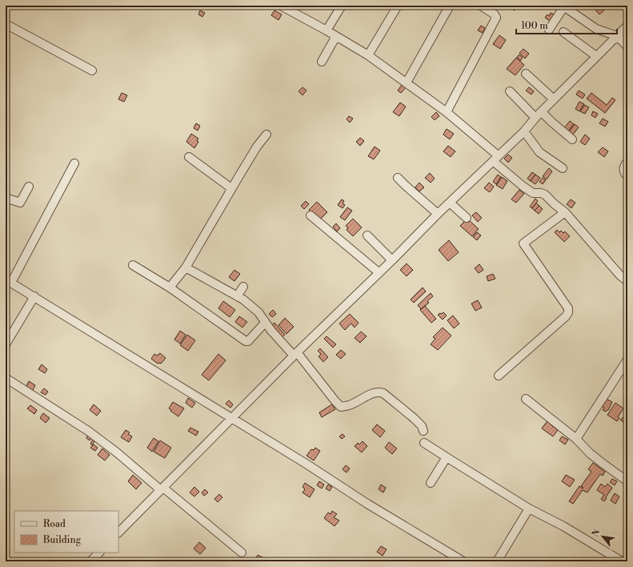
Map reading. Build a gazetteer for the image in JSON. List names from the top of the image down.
{
  "legend": ["Road", "Building"],
  "scale_bar": "100 m",
  "north": "top left"
}
